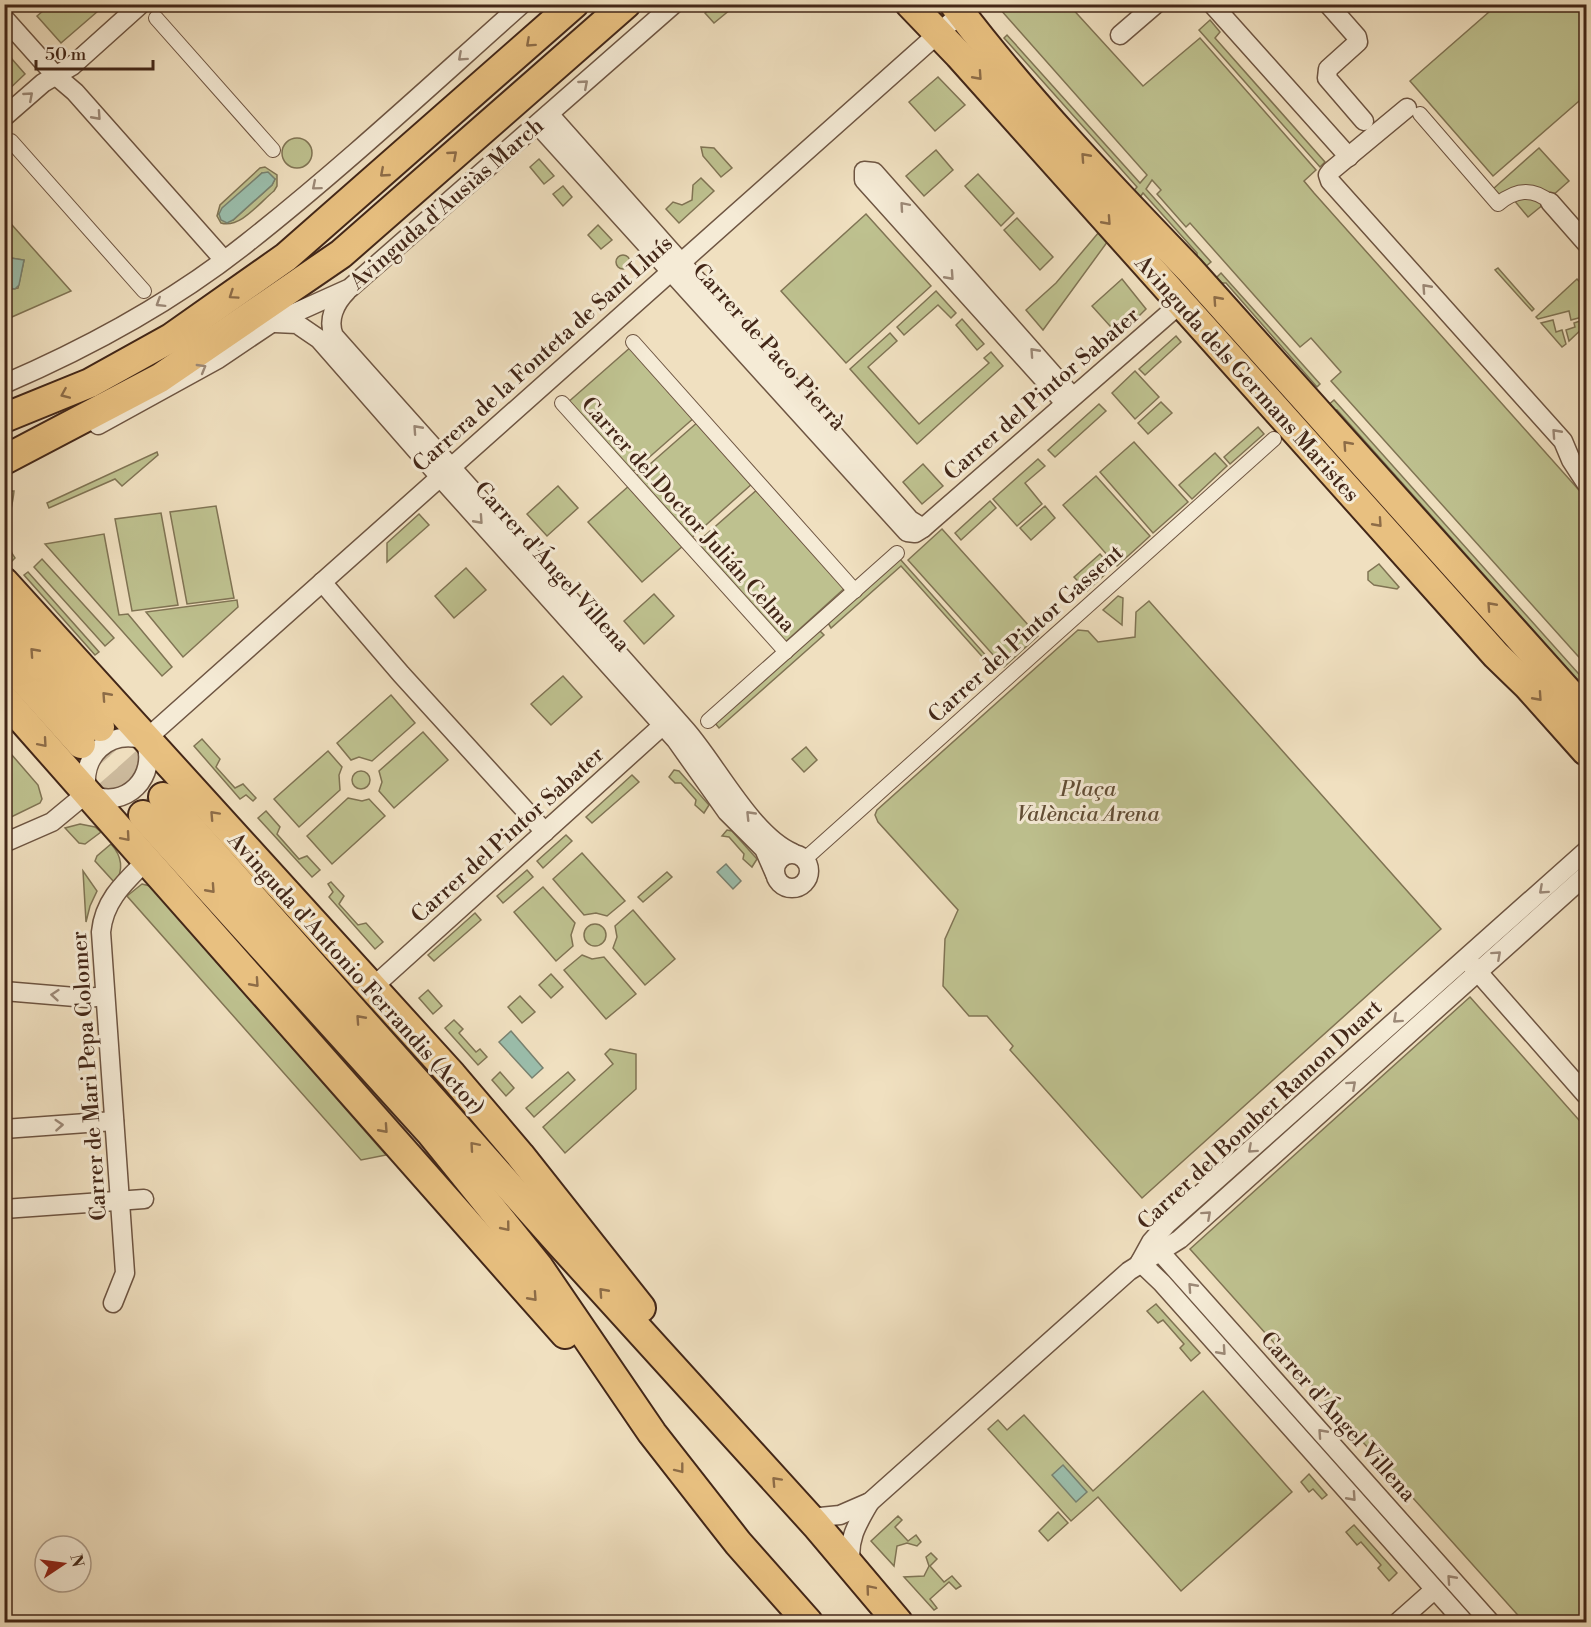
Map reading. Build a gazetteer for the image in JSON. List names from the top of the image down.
{
  "streets": {
    "main road": ["Avinguda d'Ausiàs March", "Avinguda dels Germans Maristes", "Avinguda d'Antonio Ferrandis (Actor)"],
    "street": [
      "Carrer de Paco Pierrà",
      "Carrera de la Fonteta de Sant Lluís",
      "Carrer del Pintor Sabater",
      "Carrer del Doctor Julián Celma",
      "Carrer d'Ángel Villena",
      "Carrer del Pintor Gassent",
      "Carrer de Mari Pepa Colomer",
      "Carrer del Bomber Ramon Duart"
    ]
  },
  "crossings": [
    ["Avinguda d'Ausiàs March", "Carrer de Paco Pierrà"],
    ["Avinguda d'Ausiàs March", "Carrer d'Ángel Villena"],
    ["Carrer de Paco Pierrà", "Carrera de la Fonteta de Sant Lluís"],
    ["Carrer de Paco Pierrà", "Carrer del Pintor Sabater"],
    ["Carrera de la Fonteta de Sant Lluís", "Avinguda dels Germans Maristes"],
    ["Carrera de la Fonteta de Sant Lluís", "Carrer d'Ángel Villena"],
    ["Carrera de la Fonteta de Sant Lluís", "Avinguda d'Antonio Ferrandis (Actor)"],
    ["Avinguda dels Germans Maristes", "Carrer del Pintor Sabater"],
    ["Carrer del Pintor Sabater", "Carrer d'Ángel Villena"],
    ["Carrer del Pintor Sabater", "Avinguda d'Antonio Ferrandis (Actor)"],
    ["Carrer d'Ángel Villena", "Carrer del Pintor Gassent"],
    ["Carrer d'Ángel Villena", "Carrer del Bomber Ramon Duart"],
    ["Avinguda d'Antonio Ferrandis (Actor)", "Carrer de Mari Pepa Colomer"]
  ],
  "parks": ["Plaça València Arena"],
  "scale_bar": "50 m",
  "north": "right"
}
